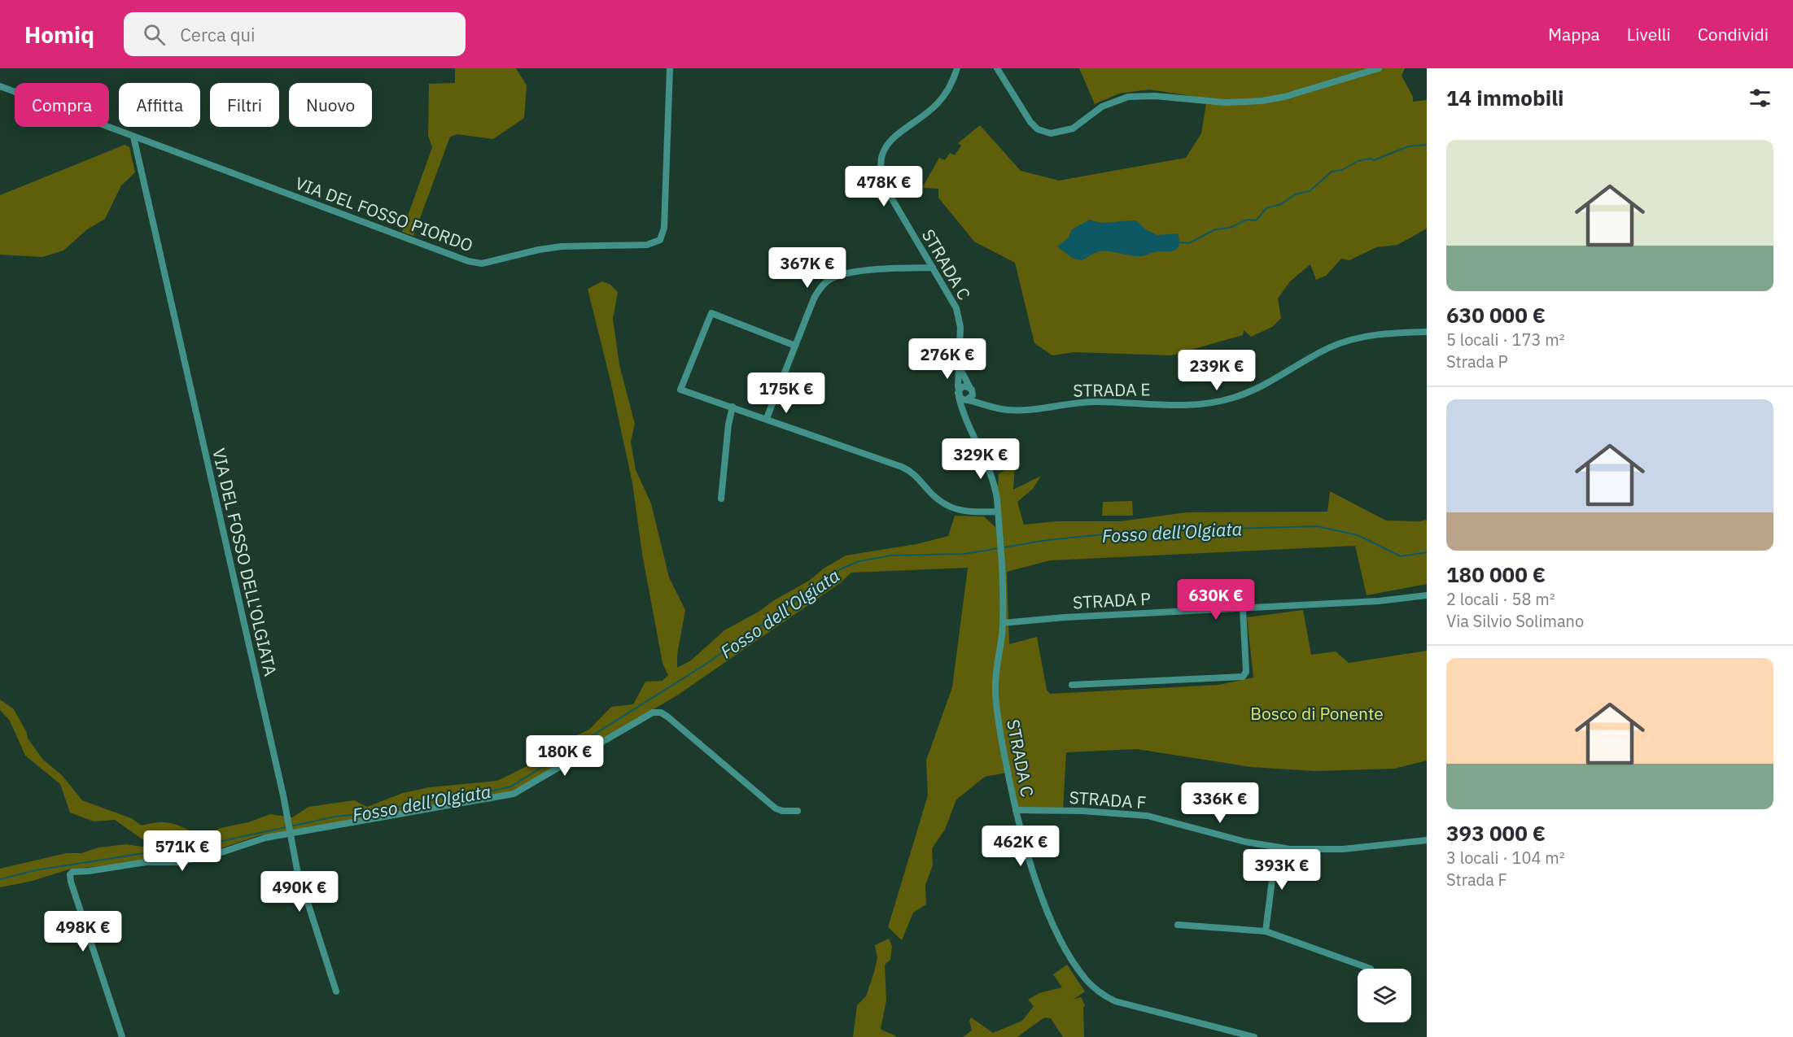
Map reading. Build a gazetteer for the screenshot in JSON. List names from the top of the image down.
{
  "streets": {
    "street": [
      "VIA DEL FOSSO PIORDO",
      "STRADA C",
      "STRADA E",
      "VIA DEL FOSSO DELL'OLGIATA",
      "STRADA P",
      "STRADA F"
    ]
  },
  "crossings": [
    ["VIA DEL FOSSO PIORDO", "VIA DEL FOSSO DELL'OLGIATA"],
    ["STRADA C", "STRADA E"],
    ["STRADA C", "STRADA P"],
    ["STRADA C", "STRADA F"]
  ],
  "water": ["Fosso dell’Olgiata"],
  "parks": ["Bosco di Ponente"],
  "page": {
    "header": "Homiq",
    "search": "Cerca qui",
    "nav": ["Mappa", "Livelli", "Condividi"],
    "heading": "14 immobili",
    "chip": [
      "Compra",
      "Affitta",
      "Filtri",
      "Nuovo"
    ],
    "list": [
      {
        "name": "630 000 €",
        "note": "5 locali · 173 m² · Strada P"
      },
      {
        "name": "180 000 €",
        "note": "2 locali · 58 m² · Via Silvio Solimano"
      },
      {
        "name": "393 000 €",
        "note": "3 locali · 104 m² · Strada F"
      }
    ],
    "price": [
      "478K €",
      "367K €",
      "276K €",
      "239K €",
      "175K €",
      "329K €",
      "630K €",
      "180K €",
      "336K €",
      "462K €",
      "571K €",
      "393K €",
      "490K €",
      "498K €"
    ]
  }
}
